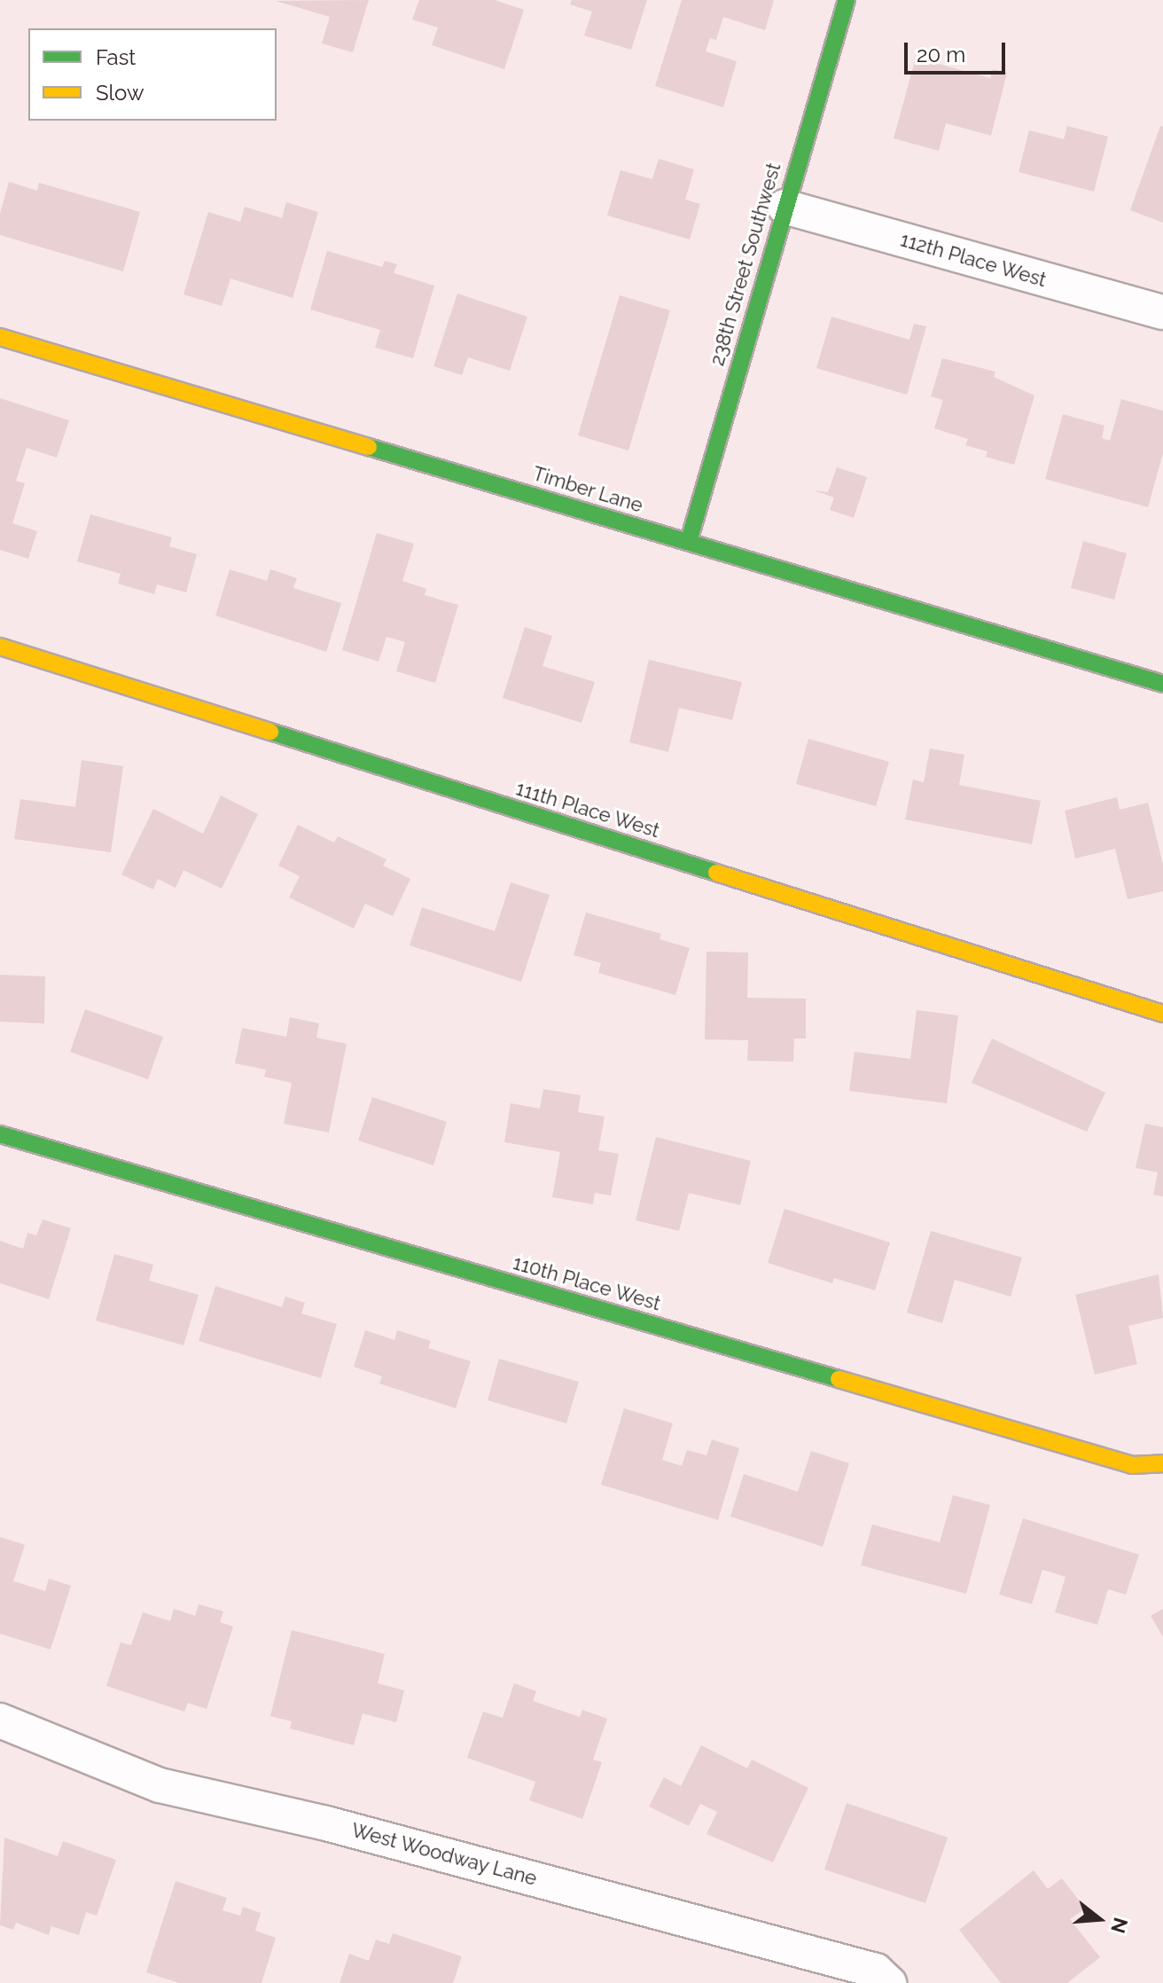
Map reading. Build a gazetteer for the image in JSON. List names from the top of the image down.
{
  "streets": {
    "street": [
      "112th Place West",
      "238th Street Southwest",
      "Timber Lane",
      "111th Place West",
      "110th Place West",
      "West Woodway Lane"
    ]
  },
  "crossings": [
    ["112th Place West", "238th Street Southwest"],
    ["238th Street Southwest", "Timber Lane"]
  ],
  "legend": ["Fast", "Slow"],
  "scale_bar": "20 m",
  "north": "right"
}
